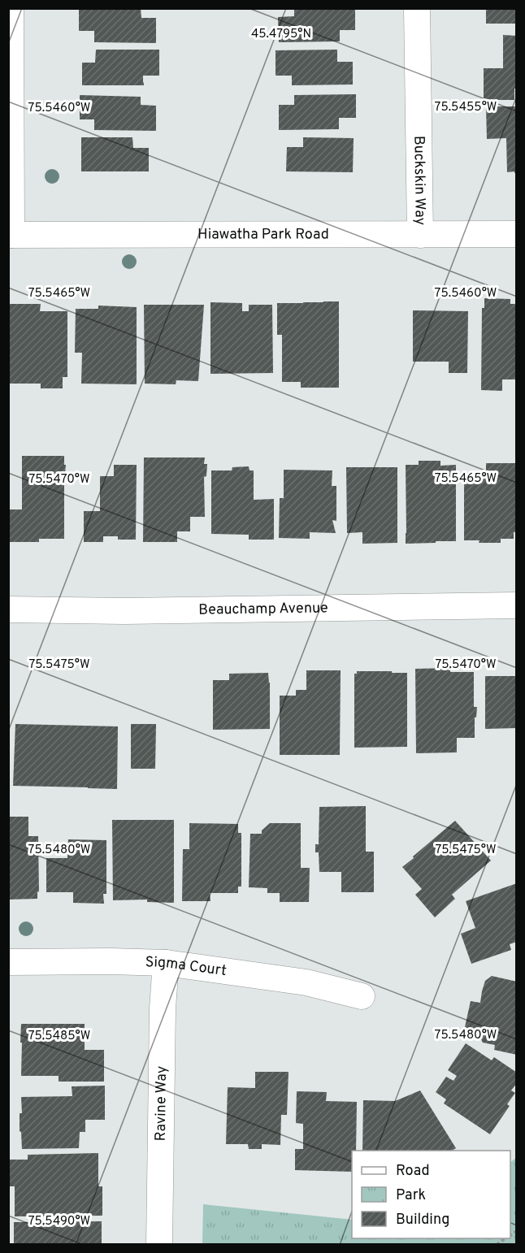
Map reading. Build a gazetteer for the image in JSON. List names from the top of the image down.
{
  "streets": {
    "street": [
      "Buckskin Way",
      "Hiawatha Park Road",
      "Beauchamp Avenue",
      "Sigma Court",
      "Ravine Way"
    ]
  },
  "crossings": [
    ["Buckskin Way", "Hiawatha Park Road"],
    ["Sigma Court", "Ravine Way"]
  ],
  "legend": ["Road", "Park", "Building"],
  "coordinates": [
    "45.4795°N",
    "75.5455°W",
    "75.5460°W",
    "75.5465°W",
    "75.5470°W",
    "75.5475°W",
    "75.5480°W",
    "75.5485°W",
    "75.5490°W"
  ]
}
